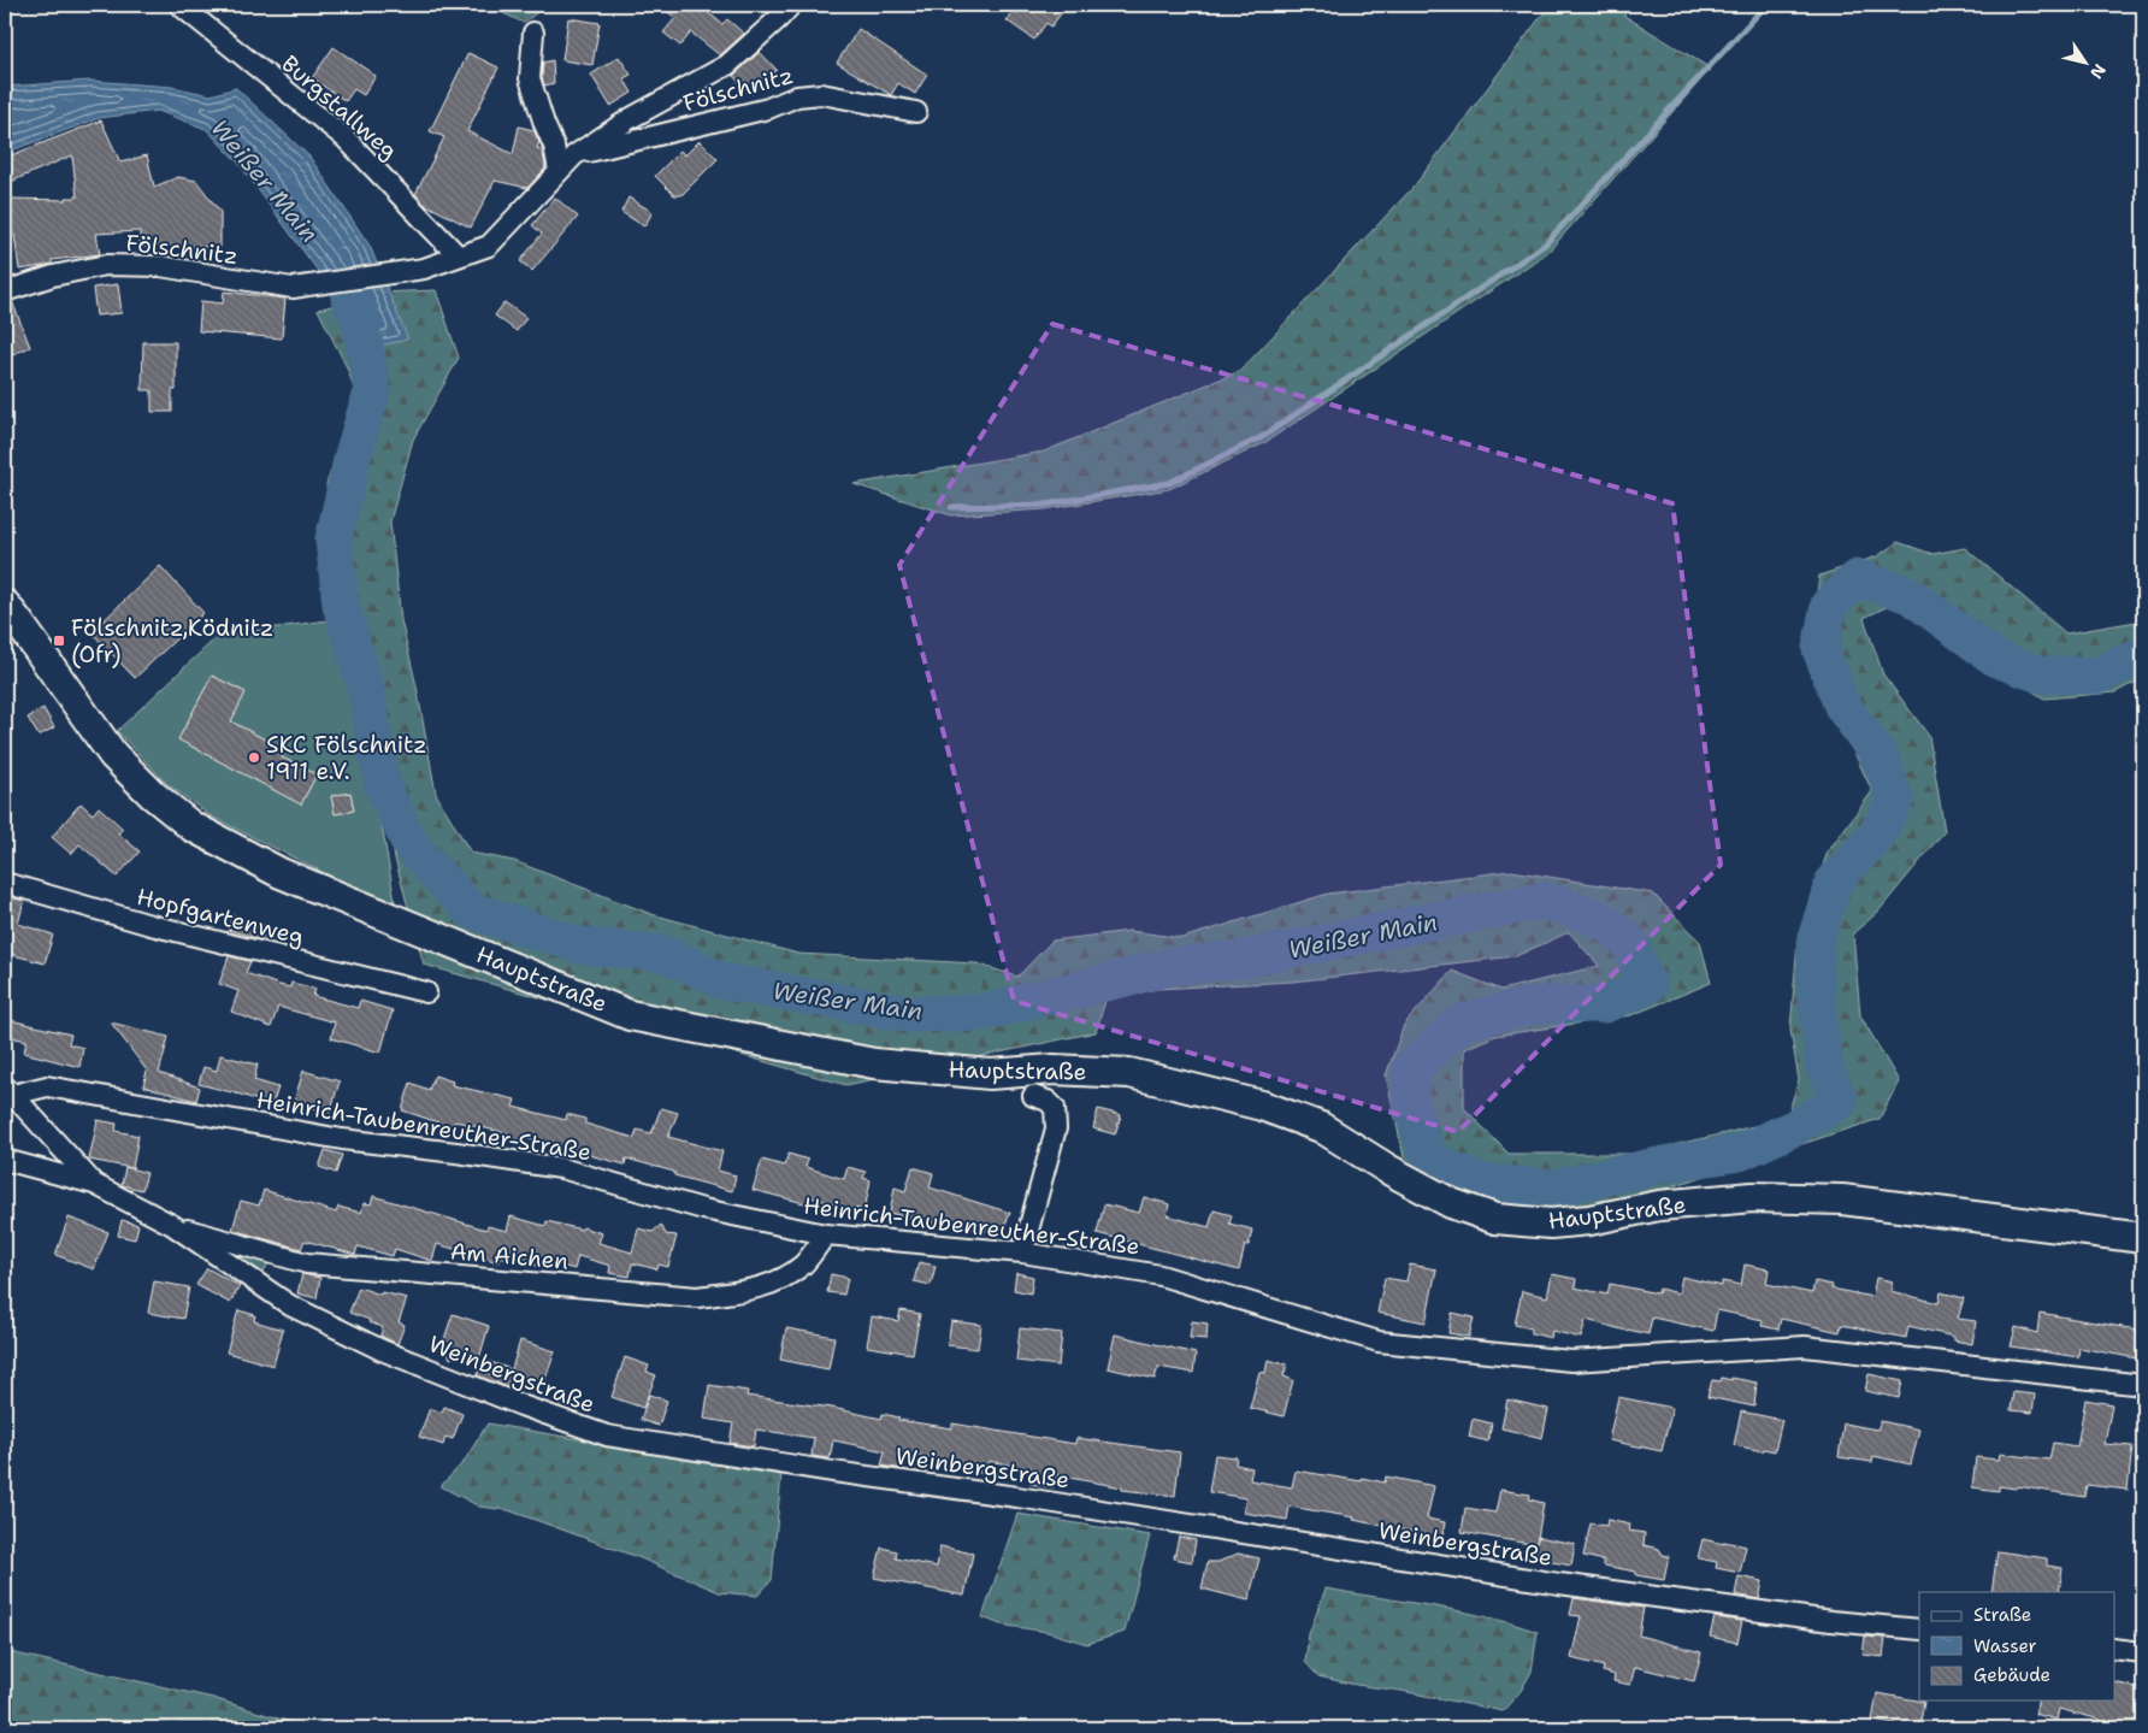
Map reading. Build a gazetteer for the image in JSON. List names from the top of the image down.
{
  "streets": {
    "main road": ["Hauptstraße"],
    "street": [
      "Fölschnitz",
      "Burgstallweg",
      "Hopfgartenweg",
      "Heinrich-Taubenreuther-Straße",
      "Am Aichen",
      "Weinbergstraße"
    ]
  },
  "crossings": [
    ["Fölschnitz", "Burgstallweg"],
    ["Heinrich-Taubenreuther-Straße", "Am Aichen"],
    ["Am Aichen", "Weinbergstraße"]
  ],
  "water": ["Weißer Main"],
  "places": {
    "transit": ["Fölschnitz,Ködnitz (Ofr)"],
    "other": ["SKC Fölschnitz 1911 e.V."]
  },
  "legend": ["Straße", "Wasser", "Gebäude"],
  "north": "bottom right"
}
